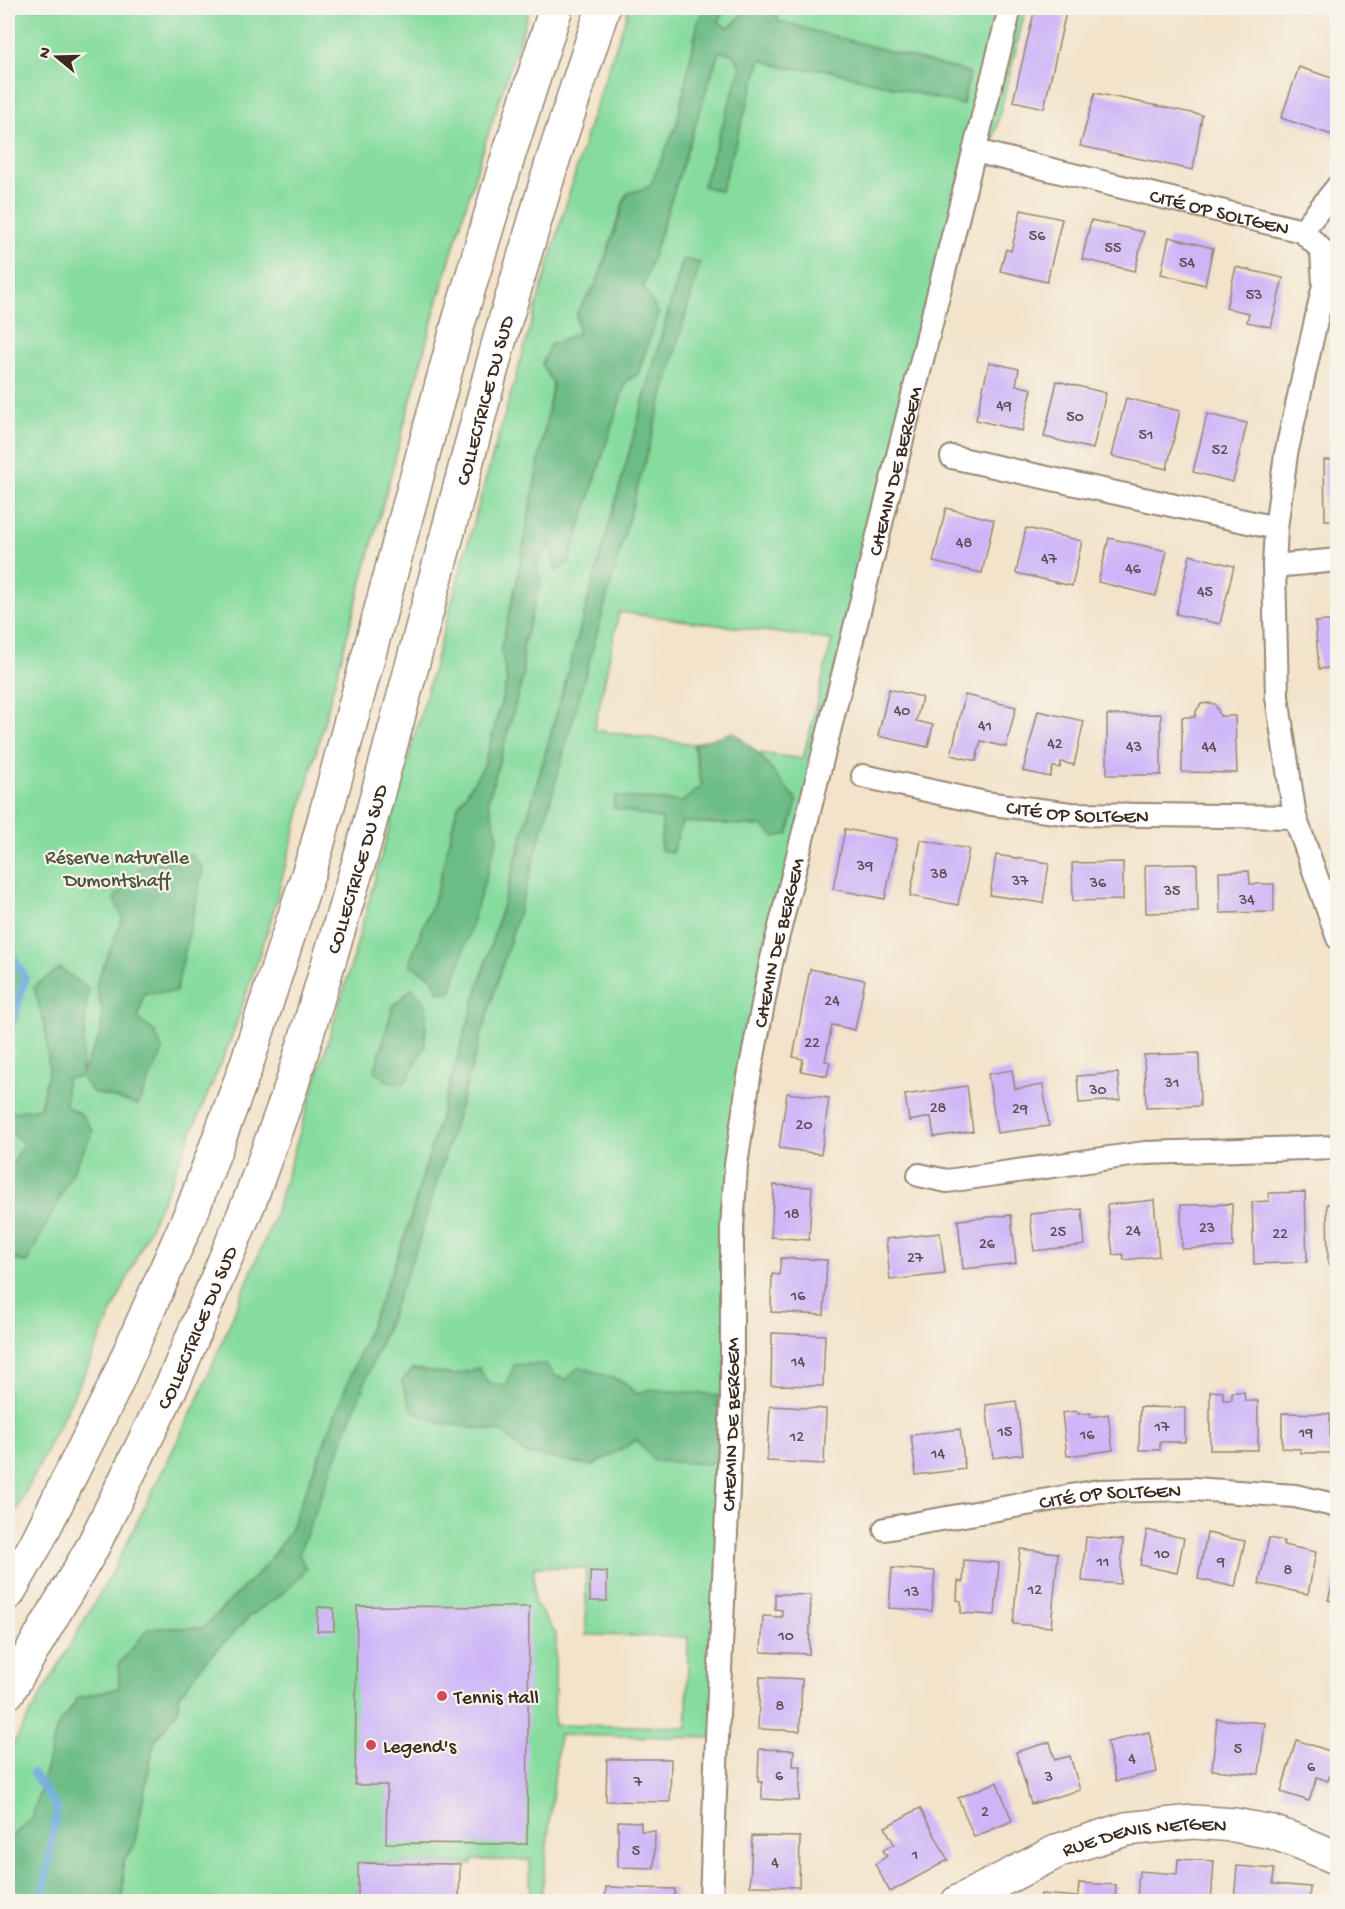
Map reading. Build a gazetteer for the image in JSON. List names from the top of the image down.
{
  "streets": {
    "main road": ["COLLECTRICE DU SUD", "RUE DENIS NETGEN"],
    "street": ["CITÉ OP SOLTGEN", "CHEMIN DE BERGEM"]
  },
  "crossings": [
    ["CITÉ OP SOLTGEN", "CHEMIN DE BERGEM"]
  ],
  "parks": ["Réserve naturelle Dumontshaff"],
  "places": ["Tennis Hall", "Legend's"],
  "house_numbers": [
    "56",
    "55",
    "54",
    "53",
    "49",
    "50",
    "51",
    "52",
    "48",
    "47",
    "46",
    "45",
    "40",
    "41",
    "42",
    "43",
    "44",
    "39",
    "38",
    "37",
    "36",
    "35",
    "34",
    "24",
    "22",
    "31",
    "30",
    "28",
    "29",
    "20",
    "18",
    "23",
    "24",
    "25",
    "22",
    "26",
    "27",
    "16",
    "14",
    "17",
    "15",
    "19",
    "16",
    "12",
    "14",
    "10",
    "11",
    "9",
    "8",
    "12",
    "13",
    "10",
    "8",
    "5",
    "4",
    "6",
    "6",
    "3",
    "7",
    "2",
    "5",
    "1",
    "4"
  ],
  "north": "left"
}
